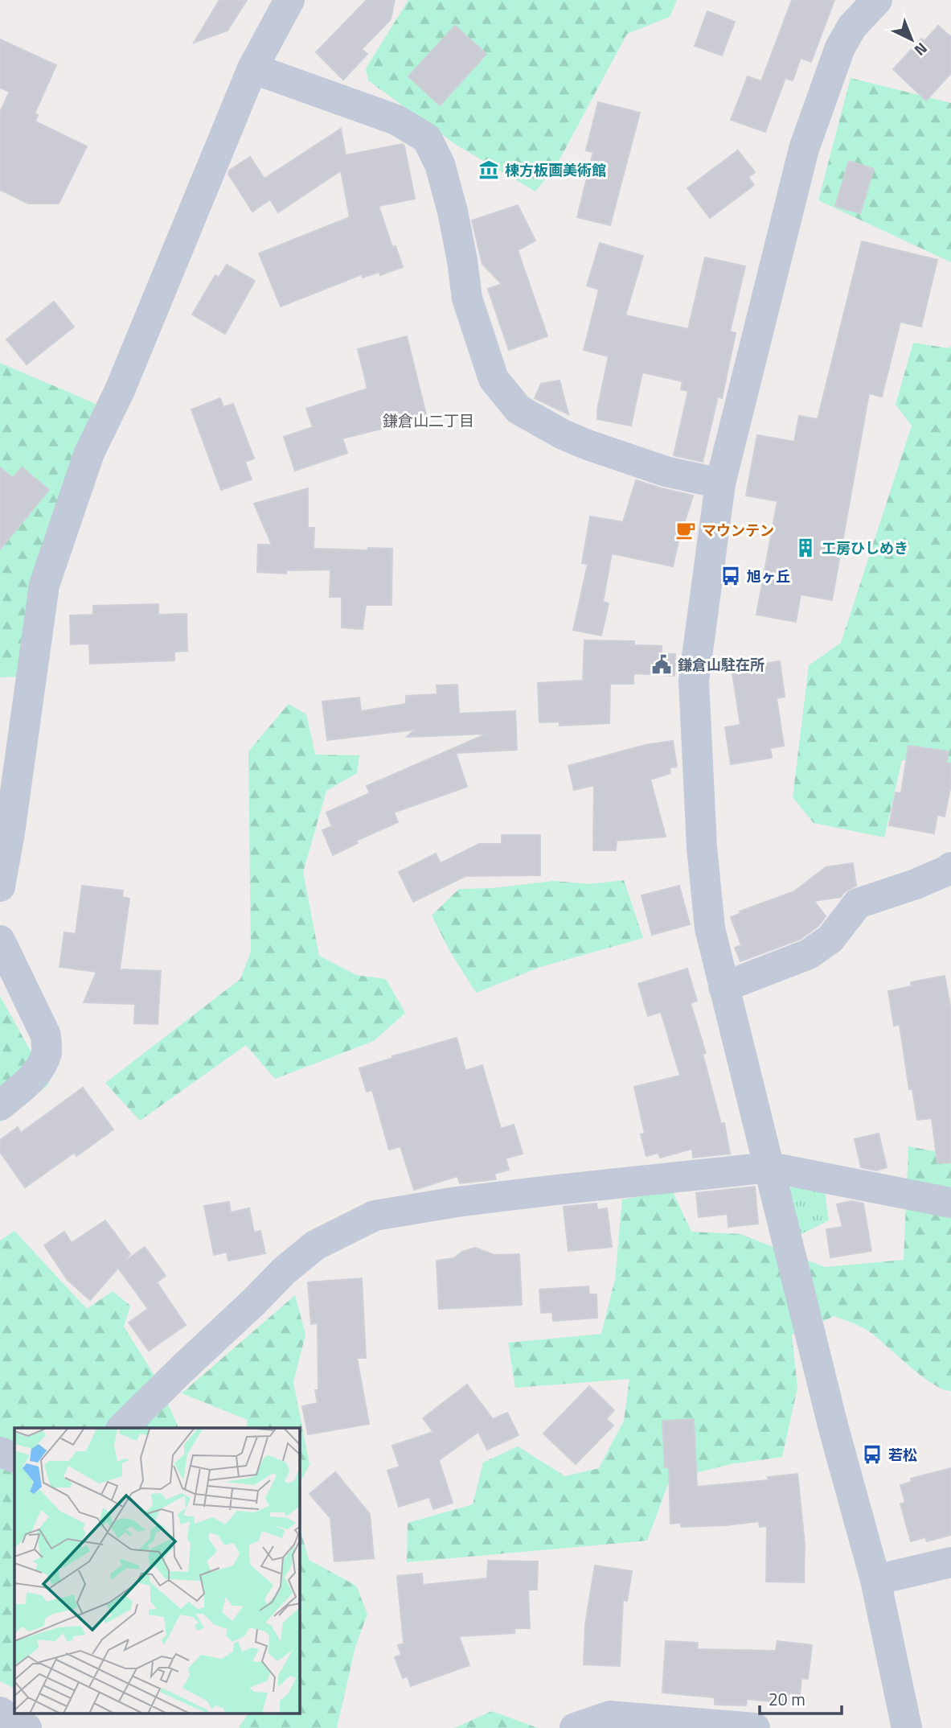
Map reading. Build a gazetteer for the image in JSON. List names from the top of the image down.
{
  "districts": ["鎌倉山二丁目"],
  "places": {
    "museum": ["棟方板画美術館"],
    "cafe": ["マウンテン"],
    "building": ["工房ひしめき"],
    "bus stop": ["旭ヶ丘", "若松"],
    "public building": ["鎌倉山駐在所"]
  },
  "scale_bar": "20 m",
  "north": "bottom right"
}
